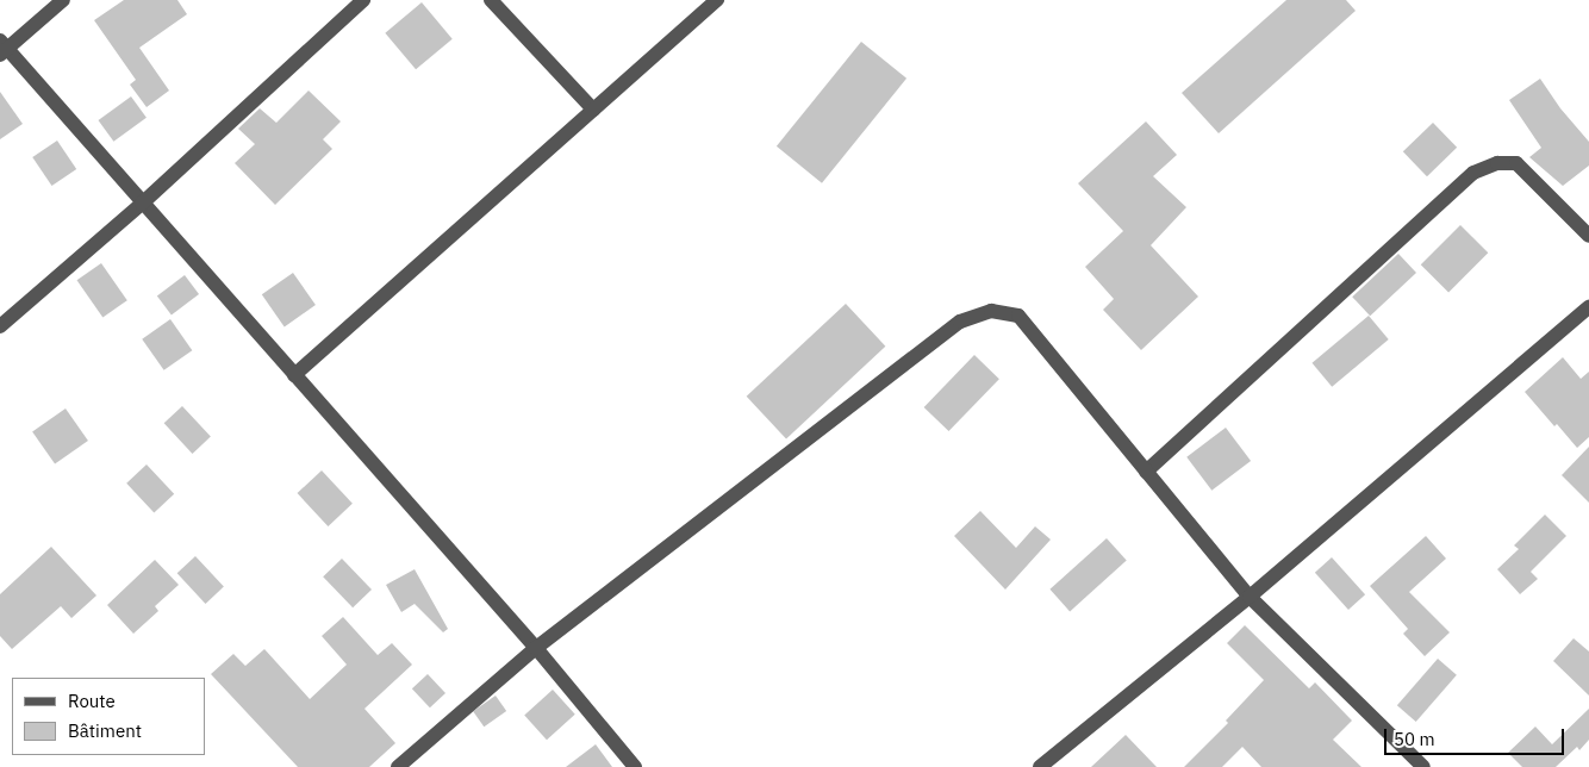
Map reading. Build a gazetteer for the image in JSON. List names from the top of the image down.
{
  "legend": ["Route", "Bâtiment"],
  "scale_bar": "50 m"
}
